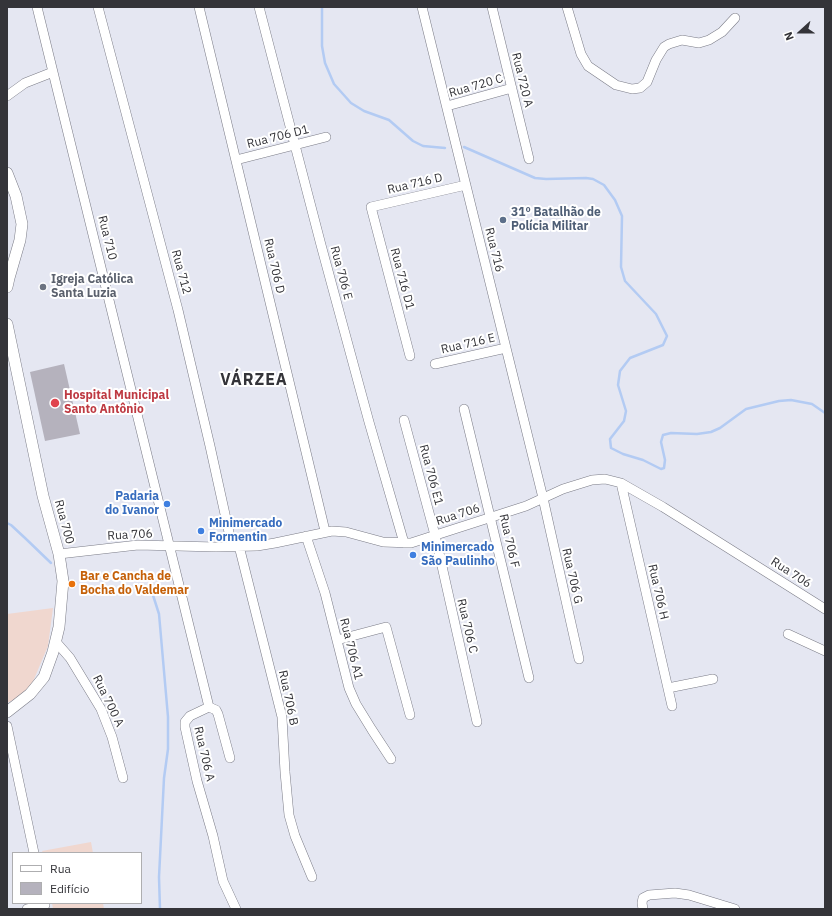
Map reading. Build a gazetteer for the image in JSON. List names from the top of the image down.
{
  "streets": {
    "main road": ["Rua 700"],
    "street": [
      "Rua 720 A",
      "Rua 720 C",
      "Rua 706 D1",
      "Rua 716 D",
      "Rua 710",
      "Rua 716",
      "Rua 706 D",
      "Rua 712",
      "Rua 706 E",
      "Rua 716 D1",
      "Rua 716 E",
      "Rua 706 E1",
      "Rua 706",
      "Rua 706 F",
      "Rua 706 G",
      "Rua 706 H",
      "Rua 706 C",
      "Rua 706 A1",
      "Rua 706 B",
      "Rua 700 A",
      "Rua 706 A"
    ]
  },
  "crossings": [
    ["Rua 720 A", "Rua 720 C"],
    ["Rua 720 C", "Rua 716"],
    ["Rua 706 D1", "Rua 706 D"],
    ["Rua 706 D1", "Rua 706 E"],
    ["Rua 716 D", "Rua 716"],
    ["Rua 716 D", "Rua 716 D1"],
    ["Rua 710", "Rua 706"],
    ["Rua 716", "Rua 716 E"],
    ["Rua 716", "Rua 706"],
    ["Rua 716", "Rua 706 G"],
    ["Rua 706 D", "Rua 706"],
    ["Rua 712", "Rua 706"],
    ["Rua 712", "Rua 706 B"],
    ["Rua 706 E", "Rua 706"],
    ["Rua 706 E1", "Rua 706"],
    ["Rua 706 E1", "Rua 706 C"],
    ["Rua 706", "Rua 700"],
    ["Rua 706", "Rua 706 F"],
    ["Rua 706", "Rua 706 G"],
    ["Rua 706", "Rua 706 H"],
    ["Rua 706", "Rua 706 C"],
    ["Rua 706", "Rua 706 A1"],
    ["Rua 706", "Rua 706 B"],
    ["Rua 700", "Rua 700 A"]
  ],
  "districts": ["VÁRZEA"],
  "places": [
    "31º Batalhão de Polícia Militar",
    "Igreja Católica Santa Luzia",
    "Hospital Municipal Santo Antônio",
    "Padaria do Ivanor",
    "Minimercado Formentin",
    "Minimercado São Paulinho",
    "Bar e Cancha de Bocha do Valdemar"
  ],
  "legend": ["Rua", "Edifício"],
  "north": "left"
}
